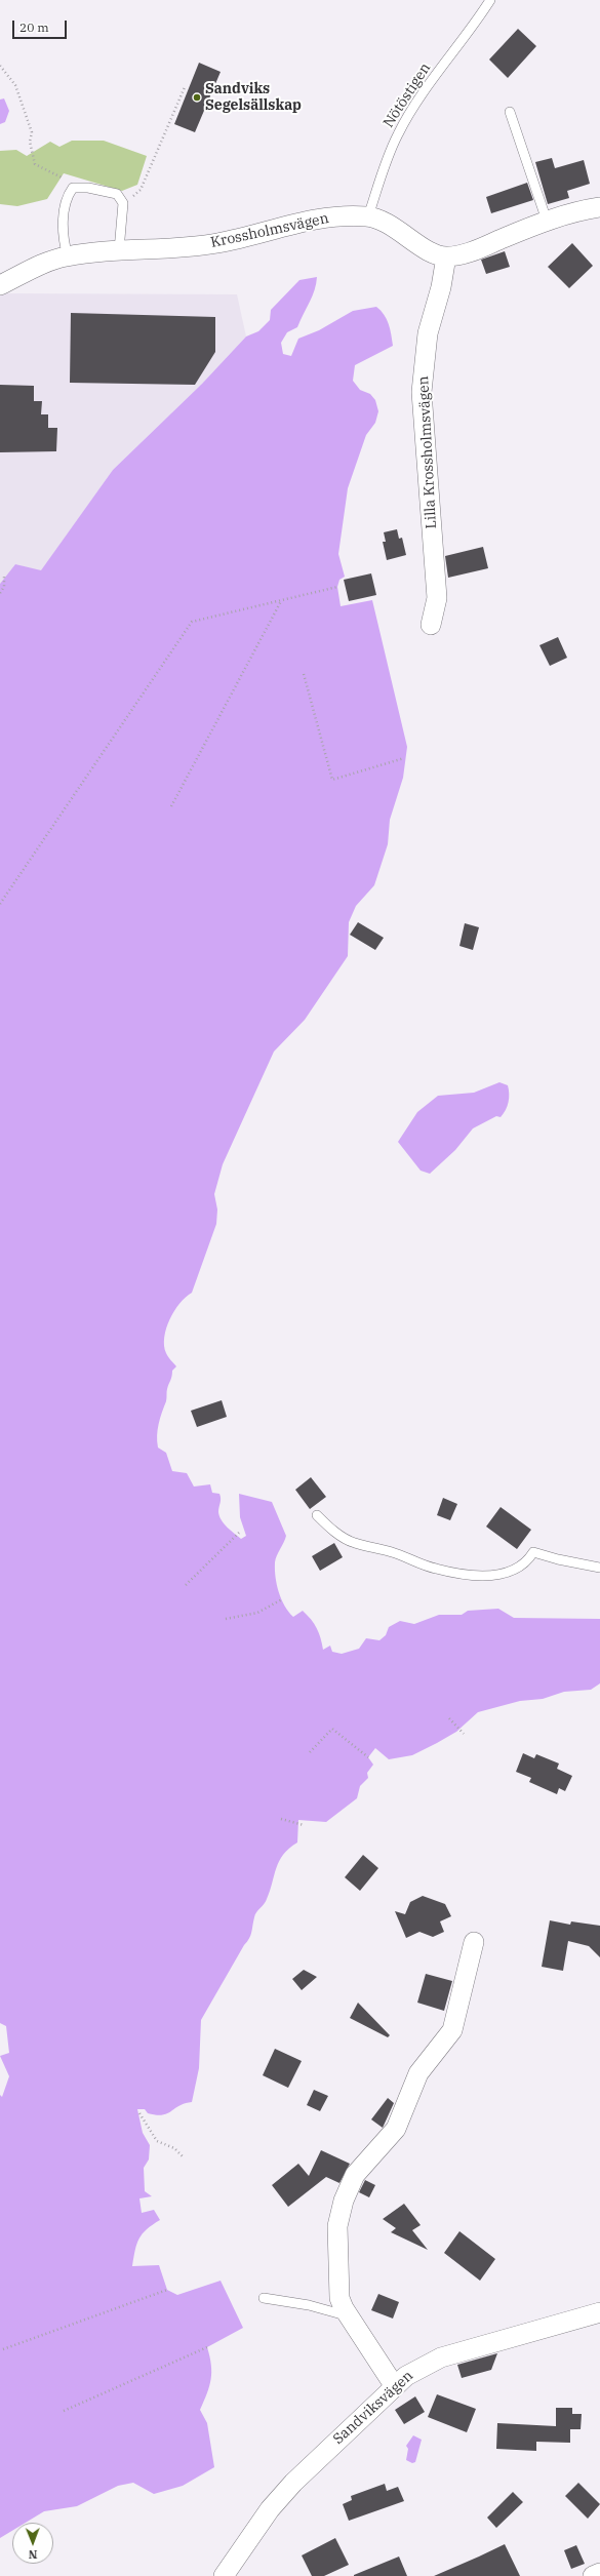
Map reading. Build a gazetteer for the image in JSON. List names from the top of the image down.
{
  "streets": {
    "street": ["Krossholmsvägen", "Lilla Krossholmsvägen", "Sandviksvägen"],
    "lane": ["Nötöstigen"]
  },
  "crossings": [
    ["Nötöstigen", "Krossholmsvägen"],
    ["Krossholmsvägen", "Lilla Krossholmsvägen"]
  ],
  "places": ["Sandviks Segelsällskap"],
  "scale_bar": "20 m",
  "north": "bottom"
}
